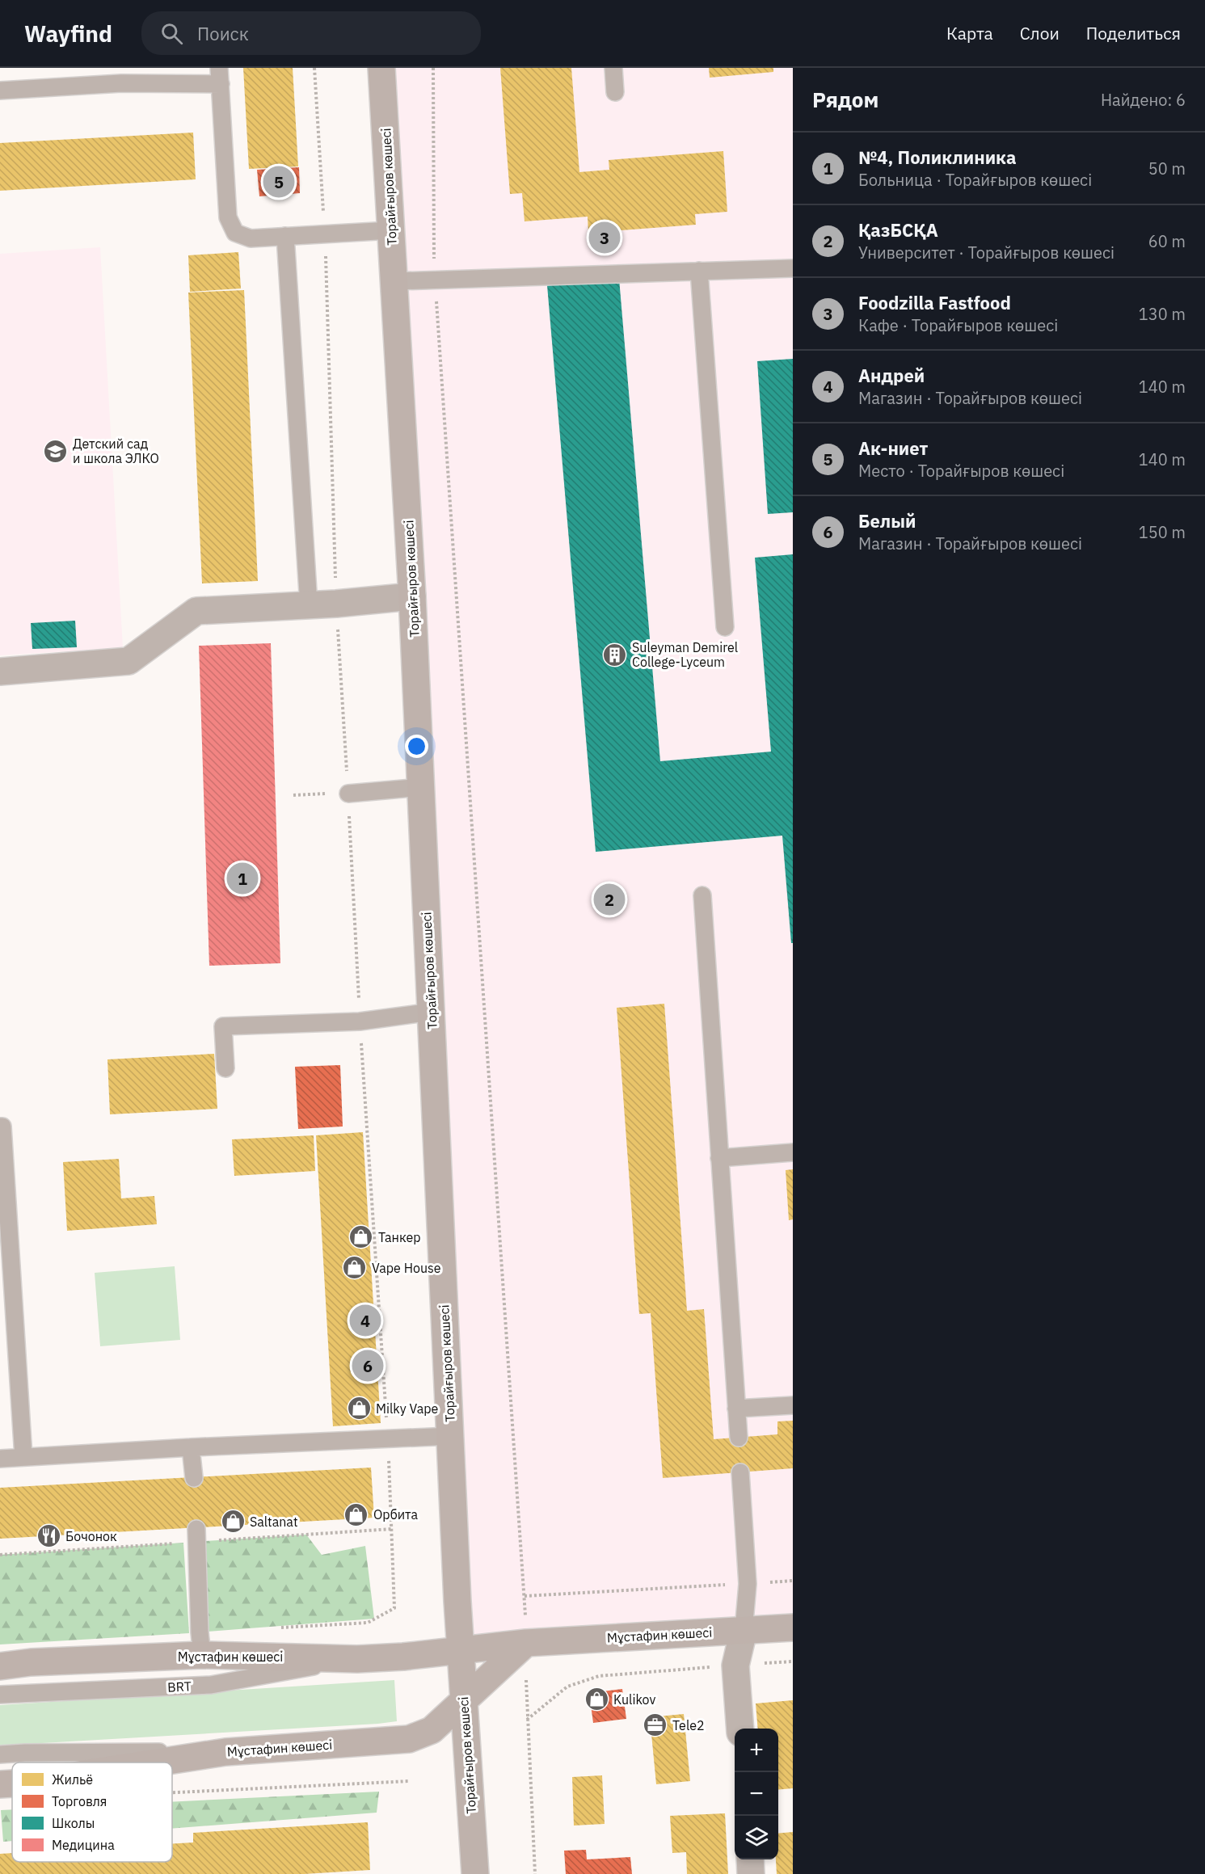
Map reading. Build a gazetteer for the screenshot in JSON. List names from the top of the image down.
{
  "streets": {
    "street": ["Торайғыров көшесі", "Мұстафин көшесі", "Мұcтафин көшесі"],
    "lane": ["BRT"]
  },
  "crossings": [
    ["Торайғыров көшесі", "Мұстафин көшесі"],
    ["Торайғыров көшесі", "Мұcтафин көшесі"],
    ["Мұстафин көшесі", "Мұcтафин көшесі"],
    ["Мұcтафин көшесі", "BRT"]
  ],
  "places": {
    "school or university": ["Детский сад и школа ЭЛКО"],
    "building": ["Suleyman Demirel College-Lyceum"],
    "shop": [
      "Танкер",
      "Vape House",
      "Milky Vape",
      "Орбита",
      "Saltanat",
      "Kulikov"
    ],
    "restaurant": ["Бочонок"],
    "office": ["Tele2"]
  },
  "legend": [
    "Жильё",
    "Торговля",
    "Школы",
    "Медицина"
  ],
  "page": {
    "header": "Wayfind",
    "search": "Поиск",
    "nav": ["Карта", "Слои", "Поделиться"],
    "heading": ["Рядом", "Найдено: 6"],
    "list": [
      {
        "mark": "1",
        "name": "№4, Поликлиника",
        "note": "Больница · Торайғыров көшесі",
        "value": "50 m"
      },
      {
        "mark": "2",
        "name": "ҚазБСҚА",
        "note": "Университет · Торайғыров көшесі",
        "value": "60 m"
      },
      {
        "mark": "3",
        "name": "Foodzilla Fastfood",
        "note": "Кафе · Торайғыров көшесі",
        "value": "130 m"
      },
      {
        "mark": "4",
        "name": "Андрей",
        "note": "Магазин · Торайғыров көшесі",
        "value": "140 m"
      },
      {
        "mark": "5",
        "name": "Ак-ниет",
        "note": "Место · Торайғыров көшесі",
        "value": "140 m"
      },
      {
        "mark": "6",
        "name": "Белый",
        "note": "Магазин · Торайғыров көшесі",
        "value": "150 m"
      }
    ],
    "pins": [
      "5",
      "3",
      "1",
      "2",
      "4",
      "6"
    ],
    "map_buttons": ["+", "−"]
  }
}
